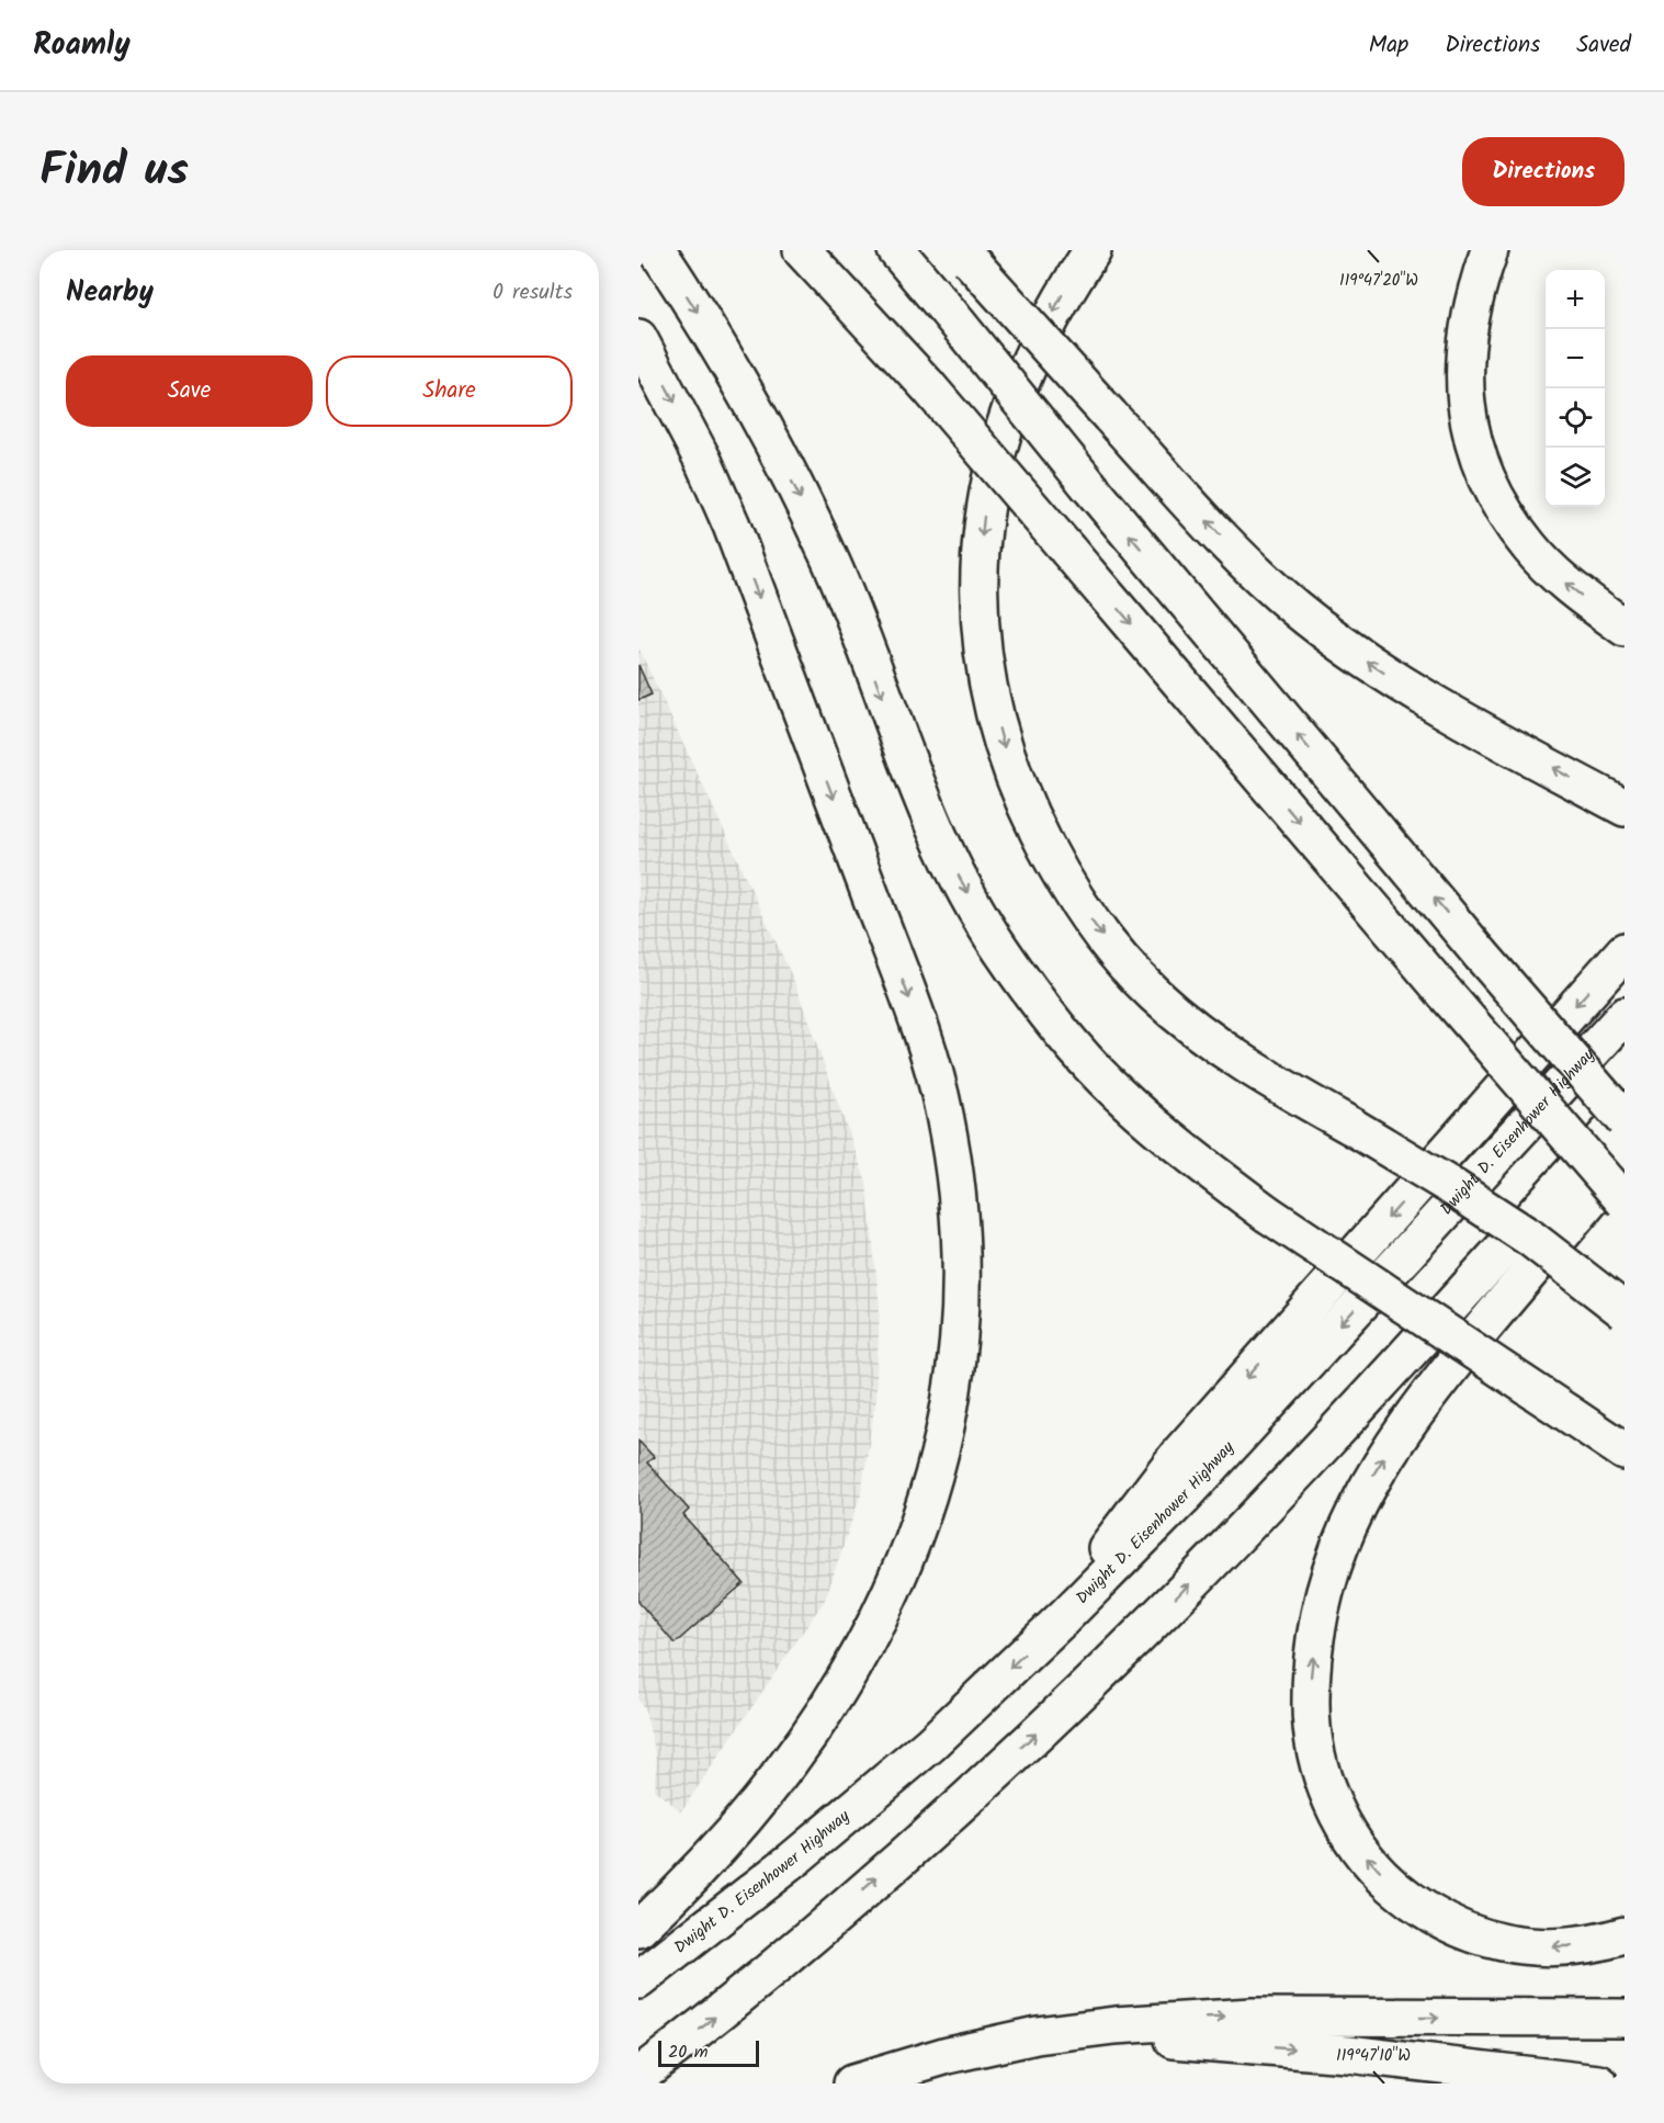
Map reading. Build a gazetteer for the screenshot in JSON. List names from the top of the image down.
{
  "streets": {
    "highway": ["Dwight D. Eisenhower Highway"]
  },
  "scale_bar": "20 m",
  "page": {
    "header": "Roamly",
    "nav": ["Map", "Directions", "Saved"],
    "title": "Find us",
    "buttons": [
      "Directions",
      ["Save", "Share"]
    ],
    "heading": ["Nearby", "0 results"],
    "map_buttons": ["+", "−"],
    "scale": "20 m"
  },
  "coordinates": ["119°47'20\"W", "119°47'10\"W"]
}
